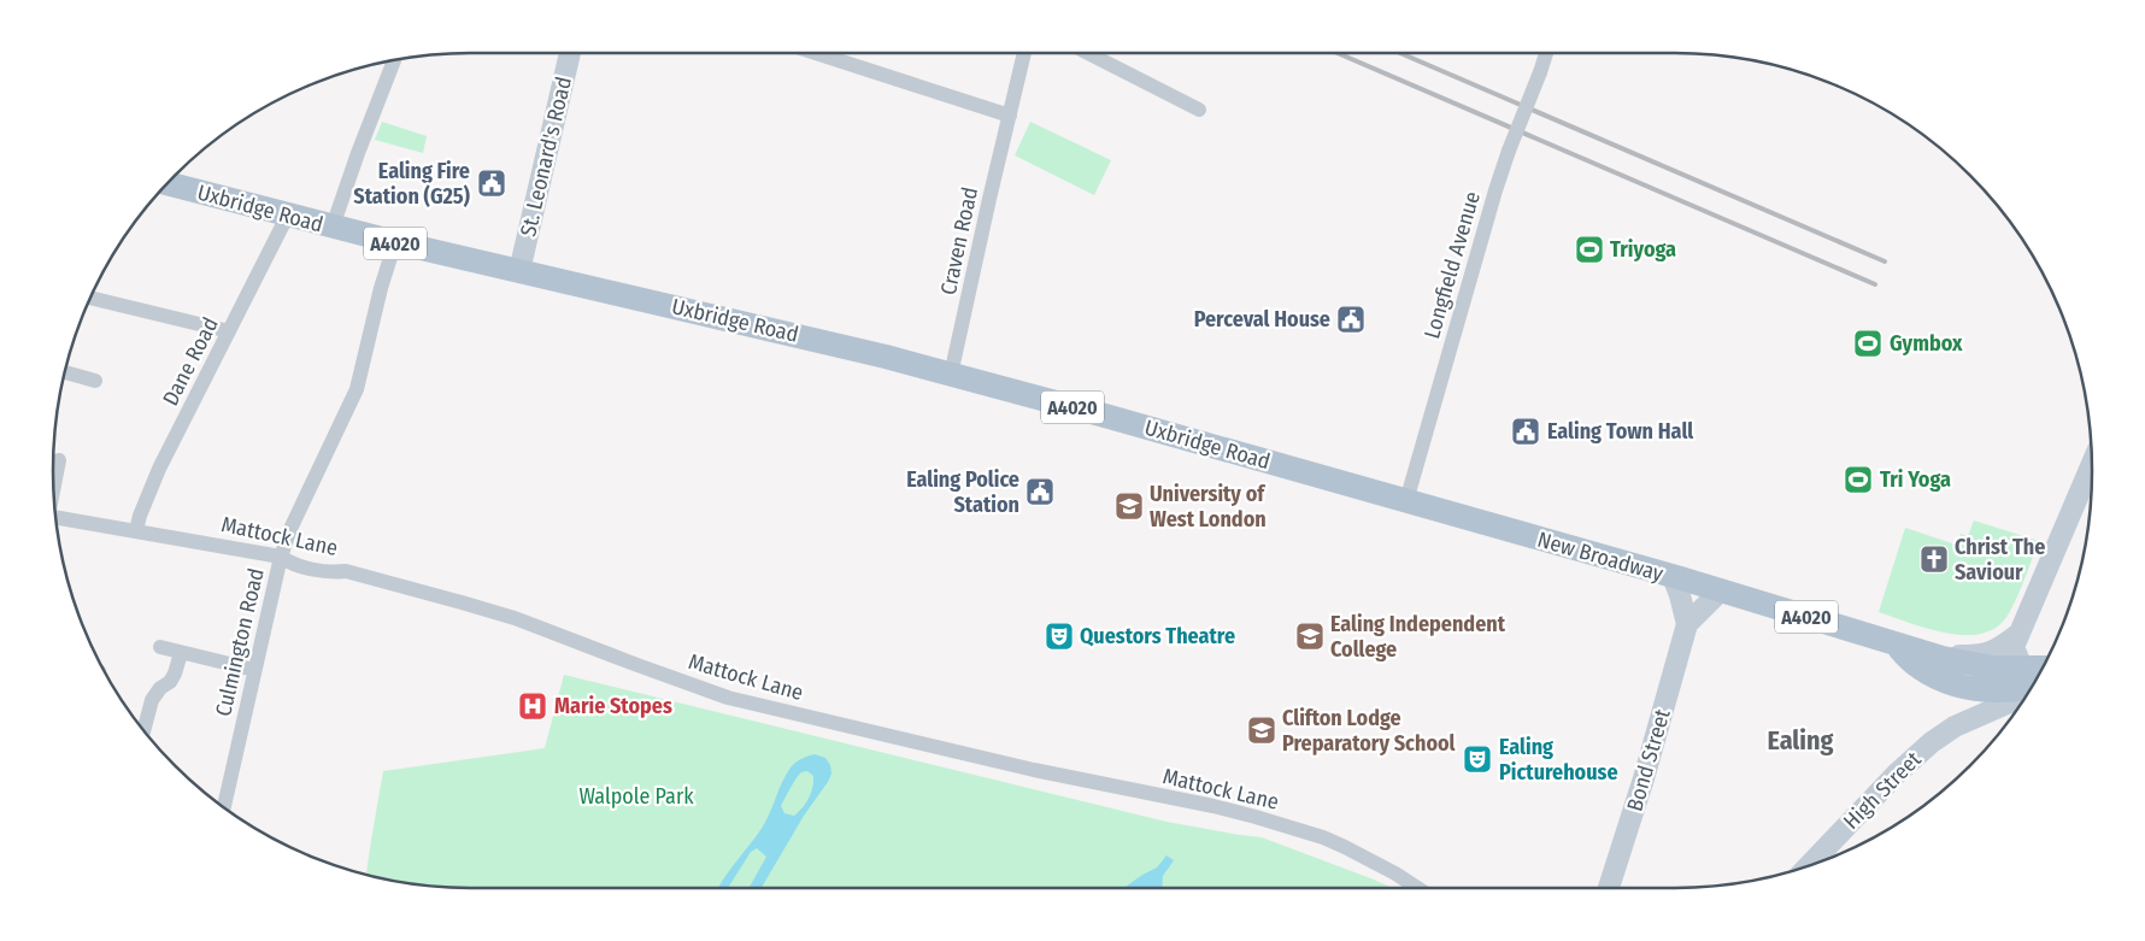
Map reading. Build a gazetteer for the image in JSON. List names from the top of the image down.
{
  "streets": {
    "main road": [
      "St. Leonard's Road",
      "Uxbridge Road",
      "A4020",
      "New Broadway",
      "Bond Street",
      "High Street"
    ],
    "street": [
      "Craven Road",
      "Longfield Avenue",
      "Dane Road",
      "Mattock Lane",
      "Culmington Road"
    ]
  },
  "crossings": [
    ["St. Leonard's Road", "Uxbridge Road"],
    ["Uxbridge Road", "Craven Road"],
    ["Uxbridge Road", "Dane Road"],
    ["Uxbridge Road", "New Broadway"],
    ["Uxbridge Road", "Culmington Road"],
    ["A4020", "New Broadway"],
    ["A4020", "High Street"],
    ["Longfield Avenue", "New Broadway"],
    ["Dane Road", "Mattock Lane"],
    ["Mattock Lane", "Culmington Road"],
    ["New Broadway", "Bond Street"],
    ["New Broadway", "High Street"]
  ],
  "districts": ["Ealing"],
  "parks": ["Walpole Park"],
  "places": {
    "public building": [
      "Ealing Fire Station (G25)",
      "Perceval House",
      "Ealing Town Hall",
      "Ealing Police Station"
    ],
    "sports": ["Triyoga", "Gymbox", "Tri Yoga"],
    "school or university": ["University of West London", "Ealing Independent College", "Clifton Lodge Preparatory School"],
    "church": ["Christ The Saviour"],
    "theatre": ["Questors Theatre", "Ealing Picturehouse"],
    "hospital": ["Marie Stopes"]
  }
}
